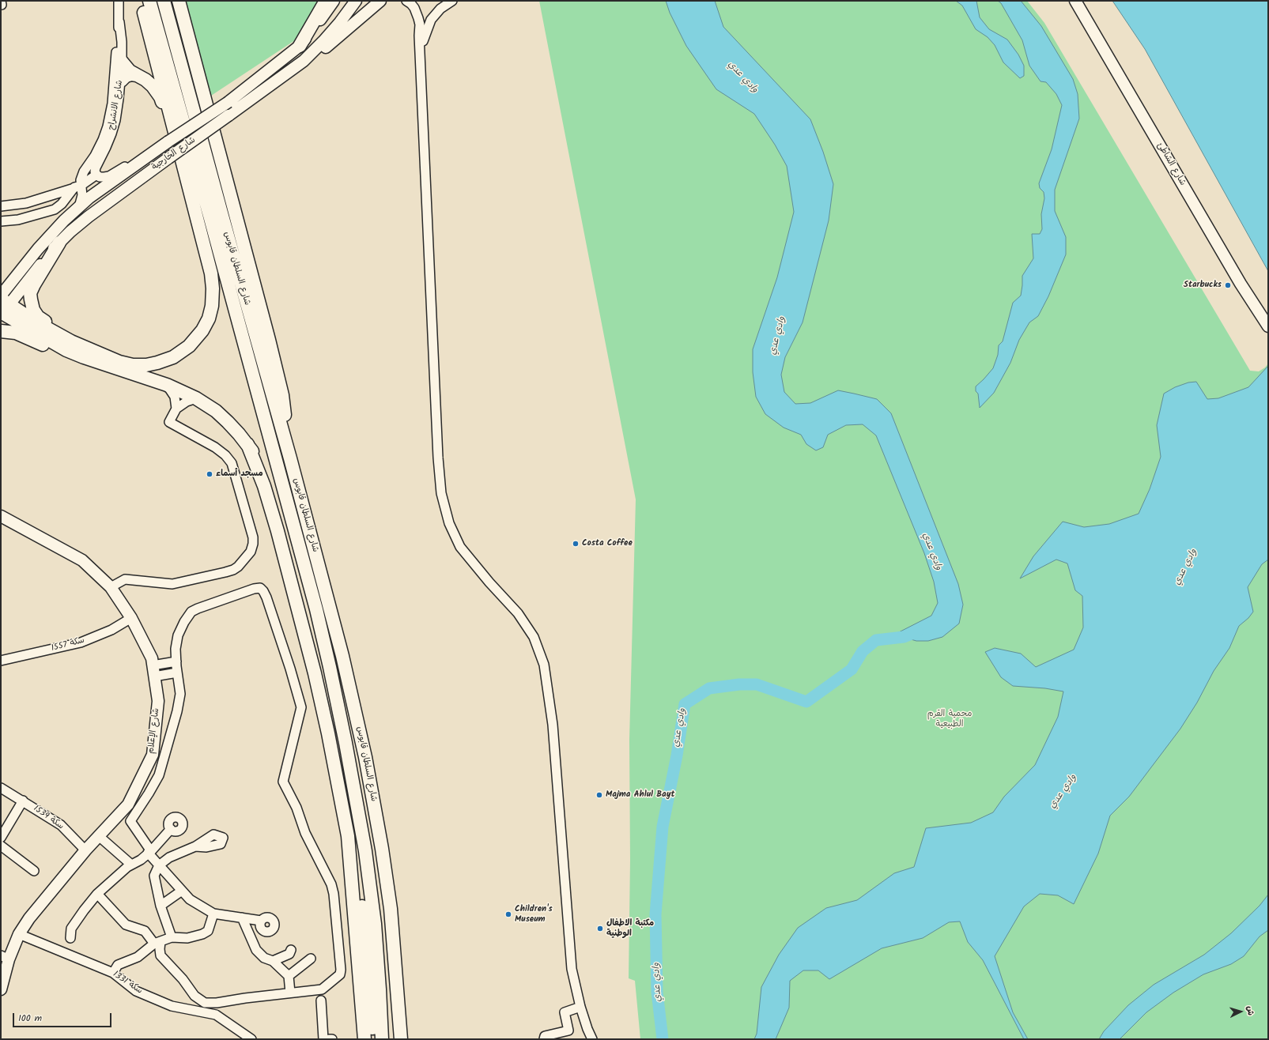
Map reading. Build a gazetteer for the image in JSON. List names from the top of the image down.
{
  "streets": {
    "highway": ["شارع السلطان قابوس"],
    "main road": ["شارع الخارجية", "شارع الشاطئ", "شارع الإعلام"],
    "street": [
      "شارع الانشراح",
      "سكة 1557",
      "سكة 1539",
      "سكة 1331"
    ]
  },
  "crossings": [
    ["شارع الانشراح", "شارع الخارجية"],
    ["سكة 1557", "شارع الإعلام"],
    ["شارع الإعلام", "سكة 1539"],
    ["شارع الإعلام", "سكة 1331"]
  ],
  "water": ["وادي عدي"],
  "parks": ["محمية القرم الطبيعية"],
  "places": [
    "Starbucks",
    "مسجد أسماء",
    "Costa Coffee",
    "Majma Ahlul Bayt",
    "Children's Museum",
    "مكتبة الاطفال الوطنية"
  ],
  "scale_bar": "100 m",
  "north": "right"
}
